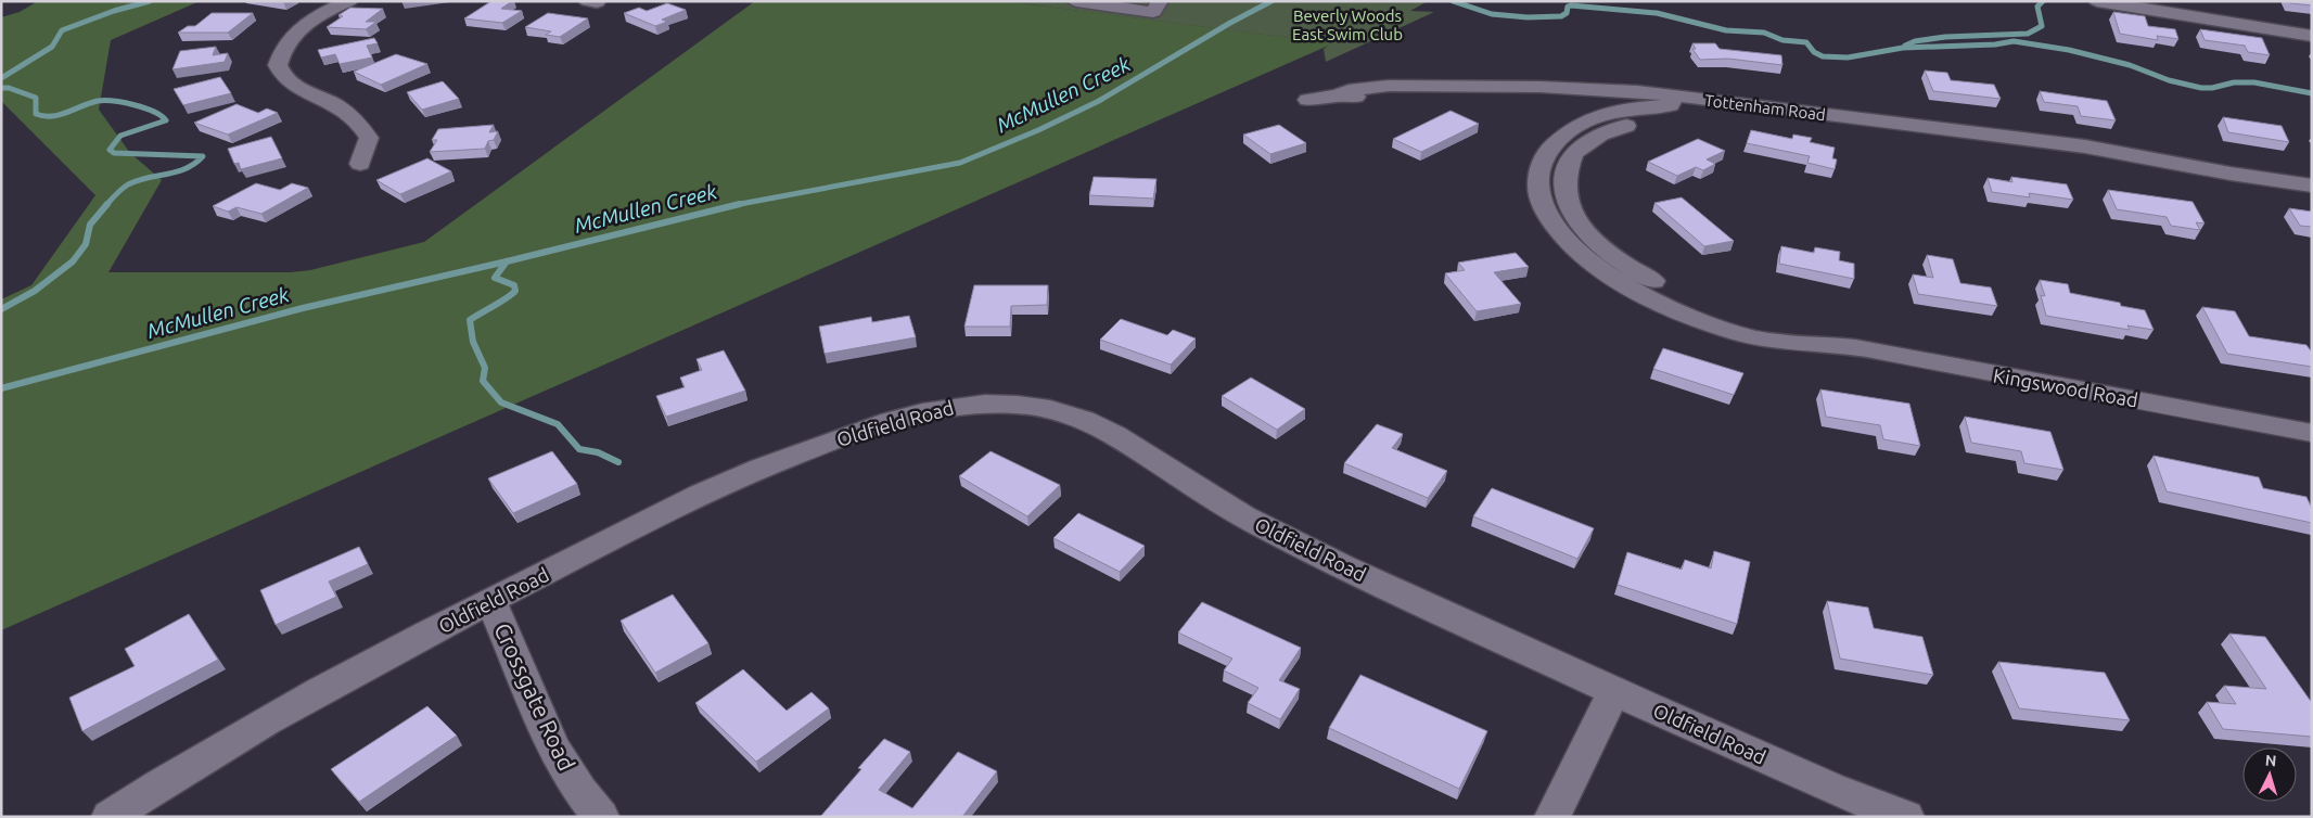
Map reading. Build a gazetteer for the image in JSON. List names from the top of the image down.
{
  "streets": {
    "street": [
      "Tottenham Road",
      "Kingswood Road",
      "Oldfield Road",
      "Crossgate Road"
    ]
  },
  "crossings": [
    ["Tottenham Road", "Kingswood Road"],
    ["Oldfield Road", "Crossgate Road"]
  ],
  "water": ["McMullen Creek"],
  "parks": ["Beverly Woods East Swim Club"],
  "north": "top"
}
